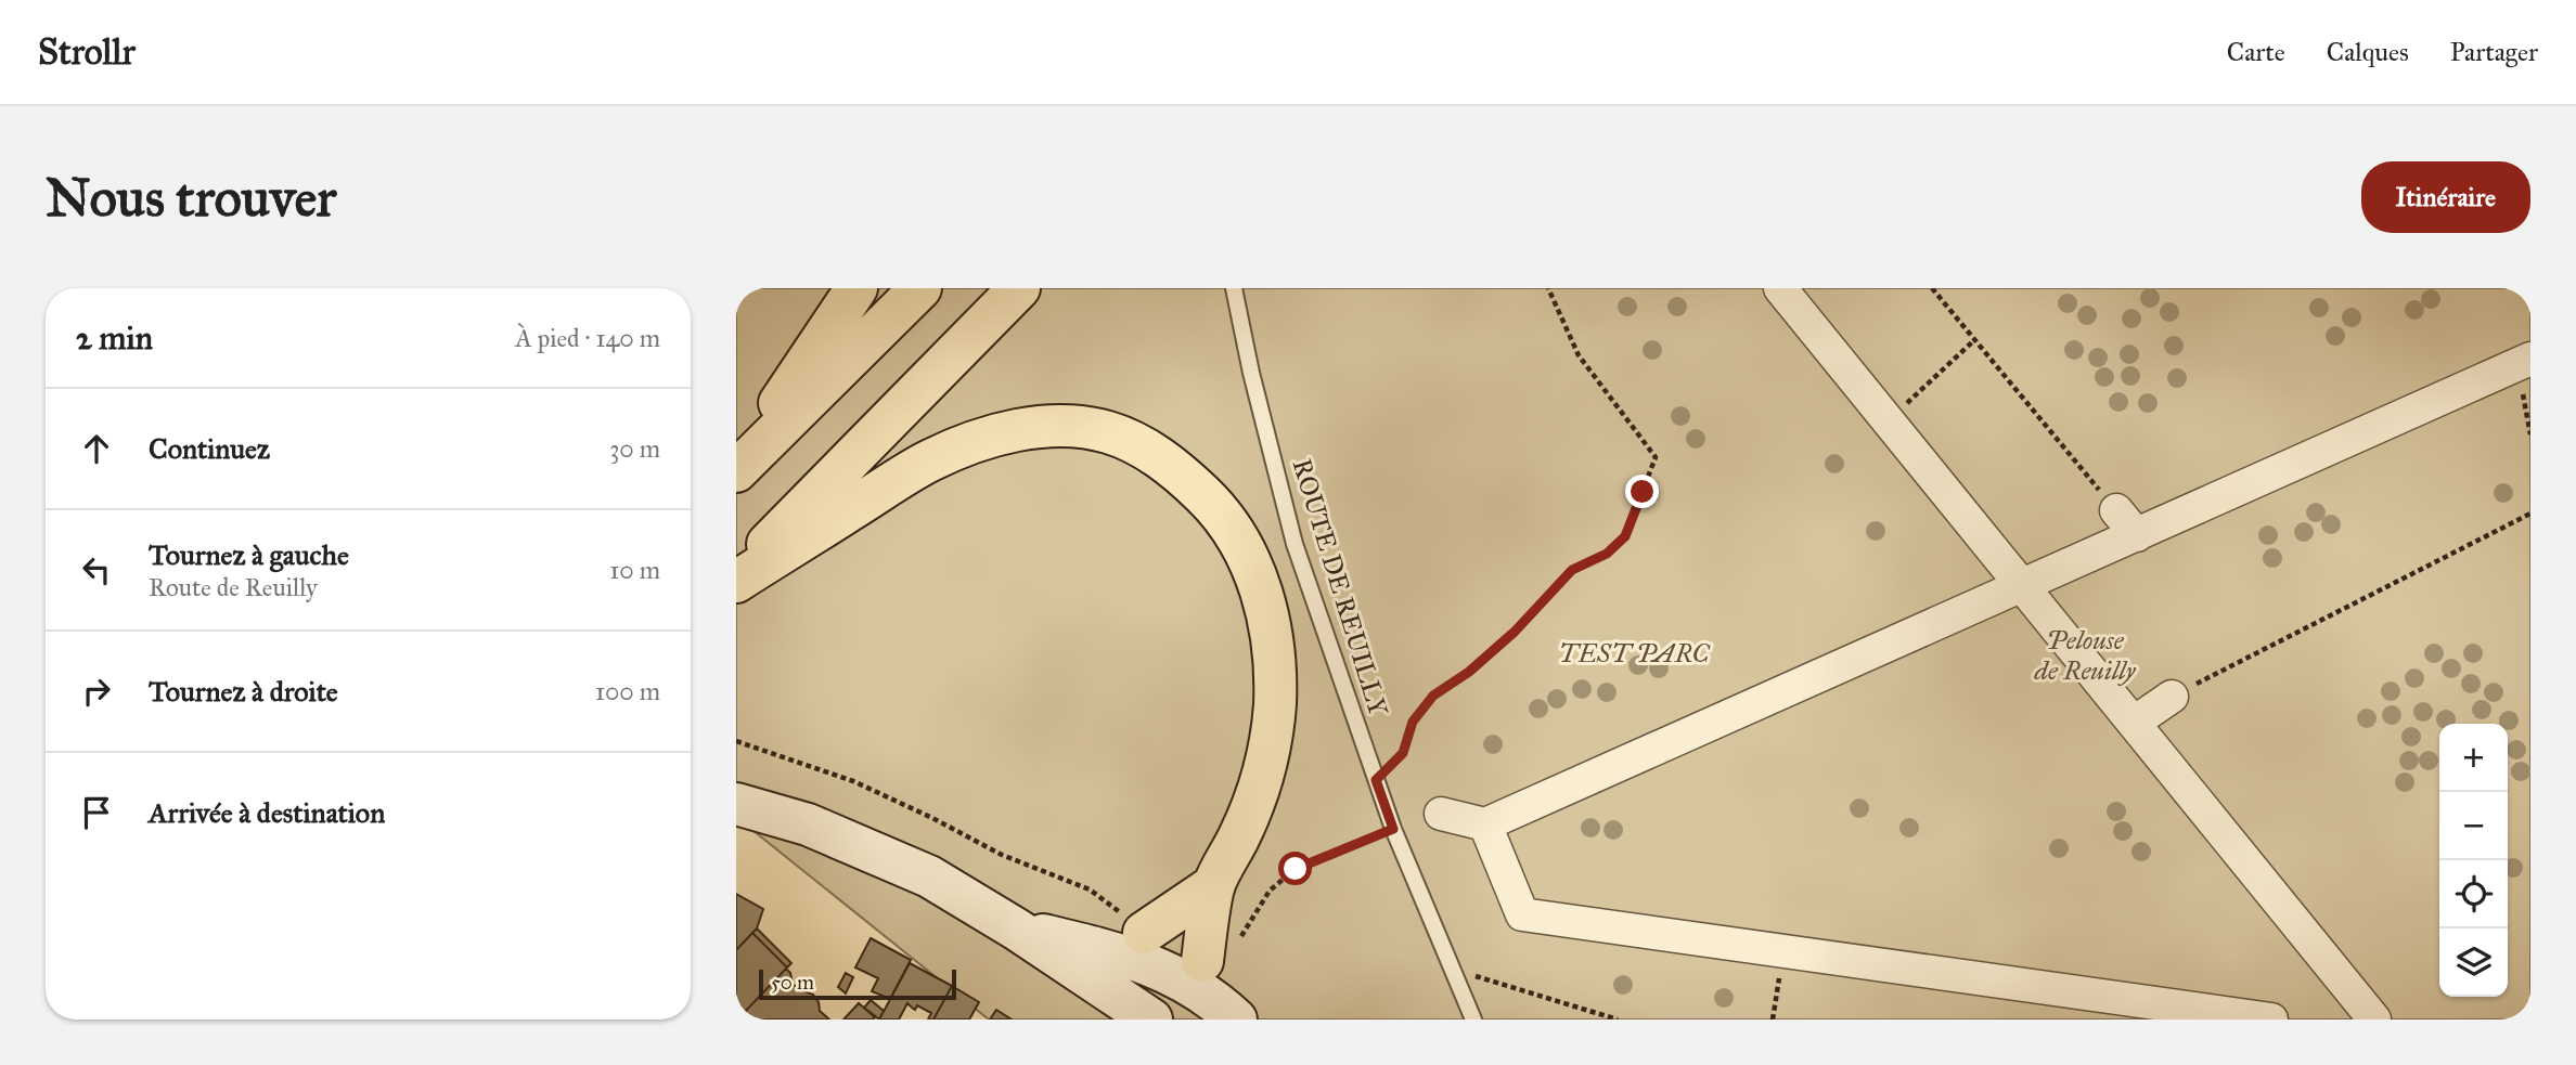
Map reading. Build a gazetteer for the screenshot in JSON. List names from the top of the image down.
{
  "streets": {
    "lane": ["ROUTE DE REUILLY"]
  },
  "parks": ["Pelouse de Reuilly", "TEST PARC"],
  "scale_bar": "50 m",
  "page": {
    "header": "Strollr",
    "nav": ["Carte", "Calques", "Partager"],
    "buttons": "Itinéraire",
    "title": "Nous trouver",
    "heading": ["2 min", "À pied · 140 m"],
    "list": [
      ["Continuez", "30 m"],
      ["Tournez à gauche", "Route de Reuilly", "10 m"],
      ["Tournez à droite", "100 m"],
      "Arrivée à destination"
    ],
    "map_buttons": ["+", "−"],
    "scale": "50 m"
  }
}
